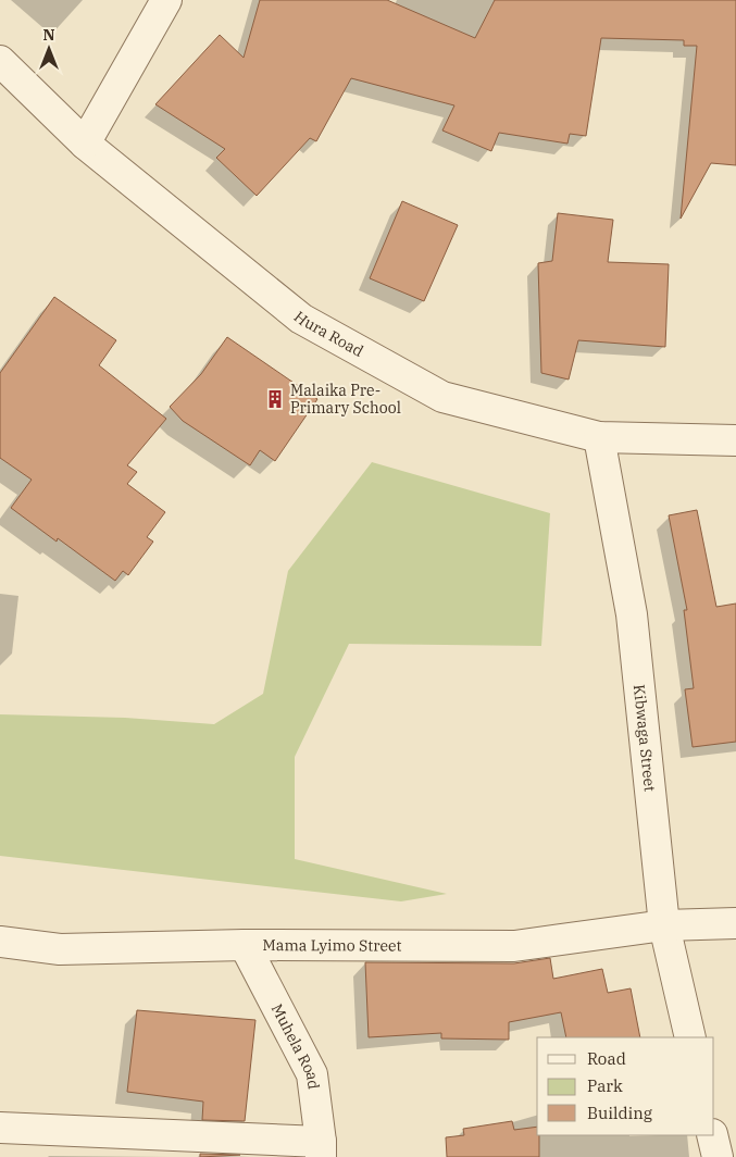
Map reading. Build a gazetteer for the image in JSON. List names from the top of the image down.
{
  "streets": {
    "street": [
      "Hura Road",
      "Kibwaga Street",
      "Mama Lyimo Street",
      "Muhela Road"
    ]
  },
  "crossings": [
    ["Hura Road", "Kibwaga Street"],
    ["Kibwaga Street", "Mama Lyimo Street"],
    ["Mama Lyimo Street", "Muhela Road"]
  ],
  "places": {
    "building": ["Malaika Pre- Primary School"]
  },
  "legend": ["Road", "Park", "Building"],
  "north": "top"
}
